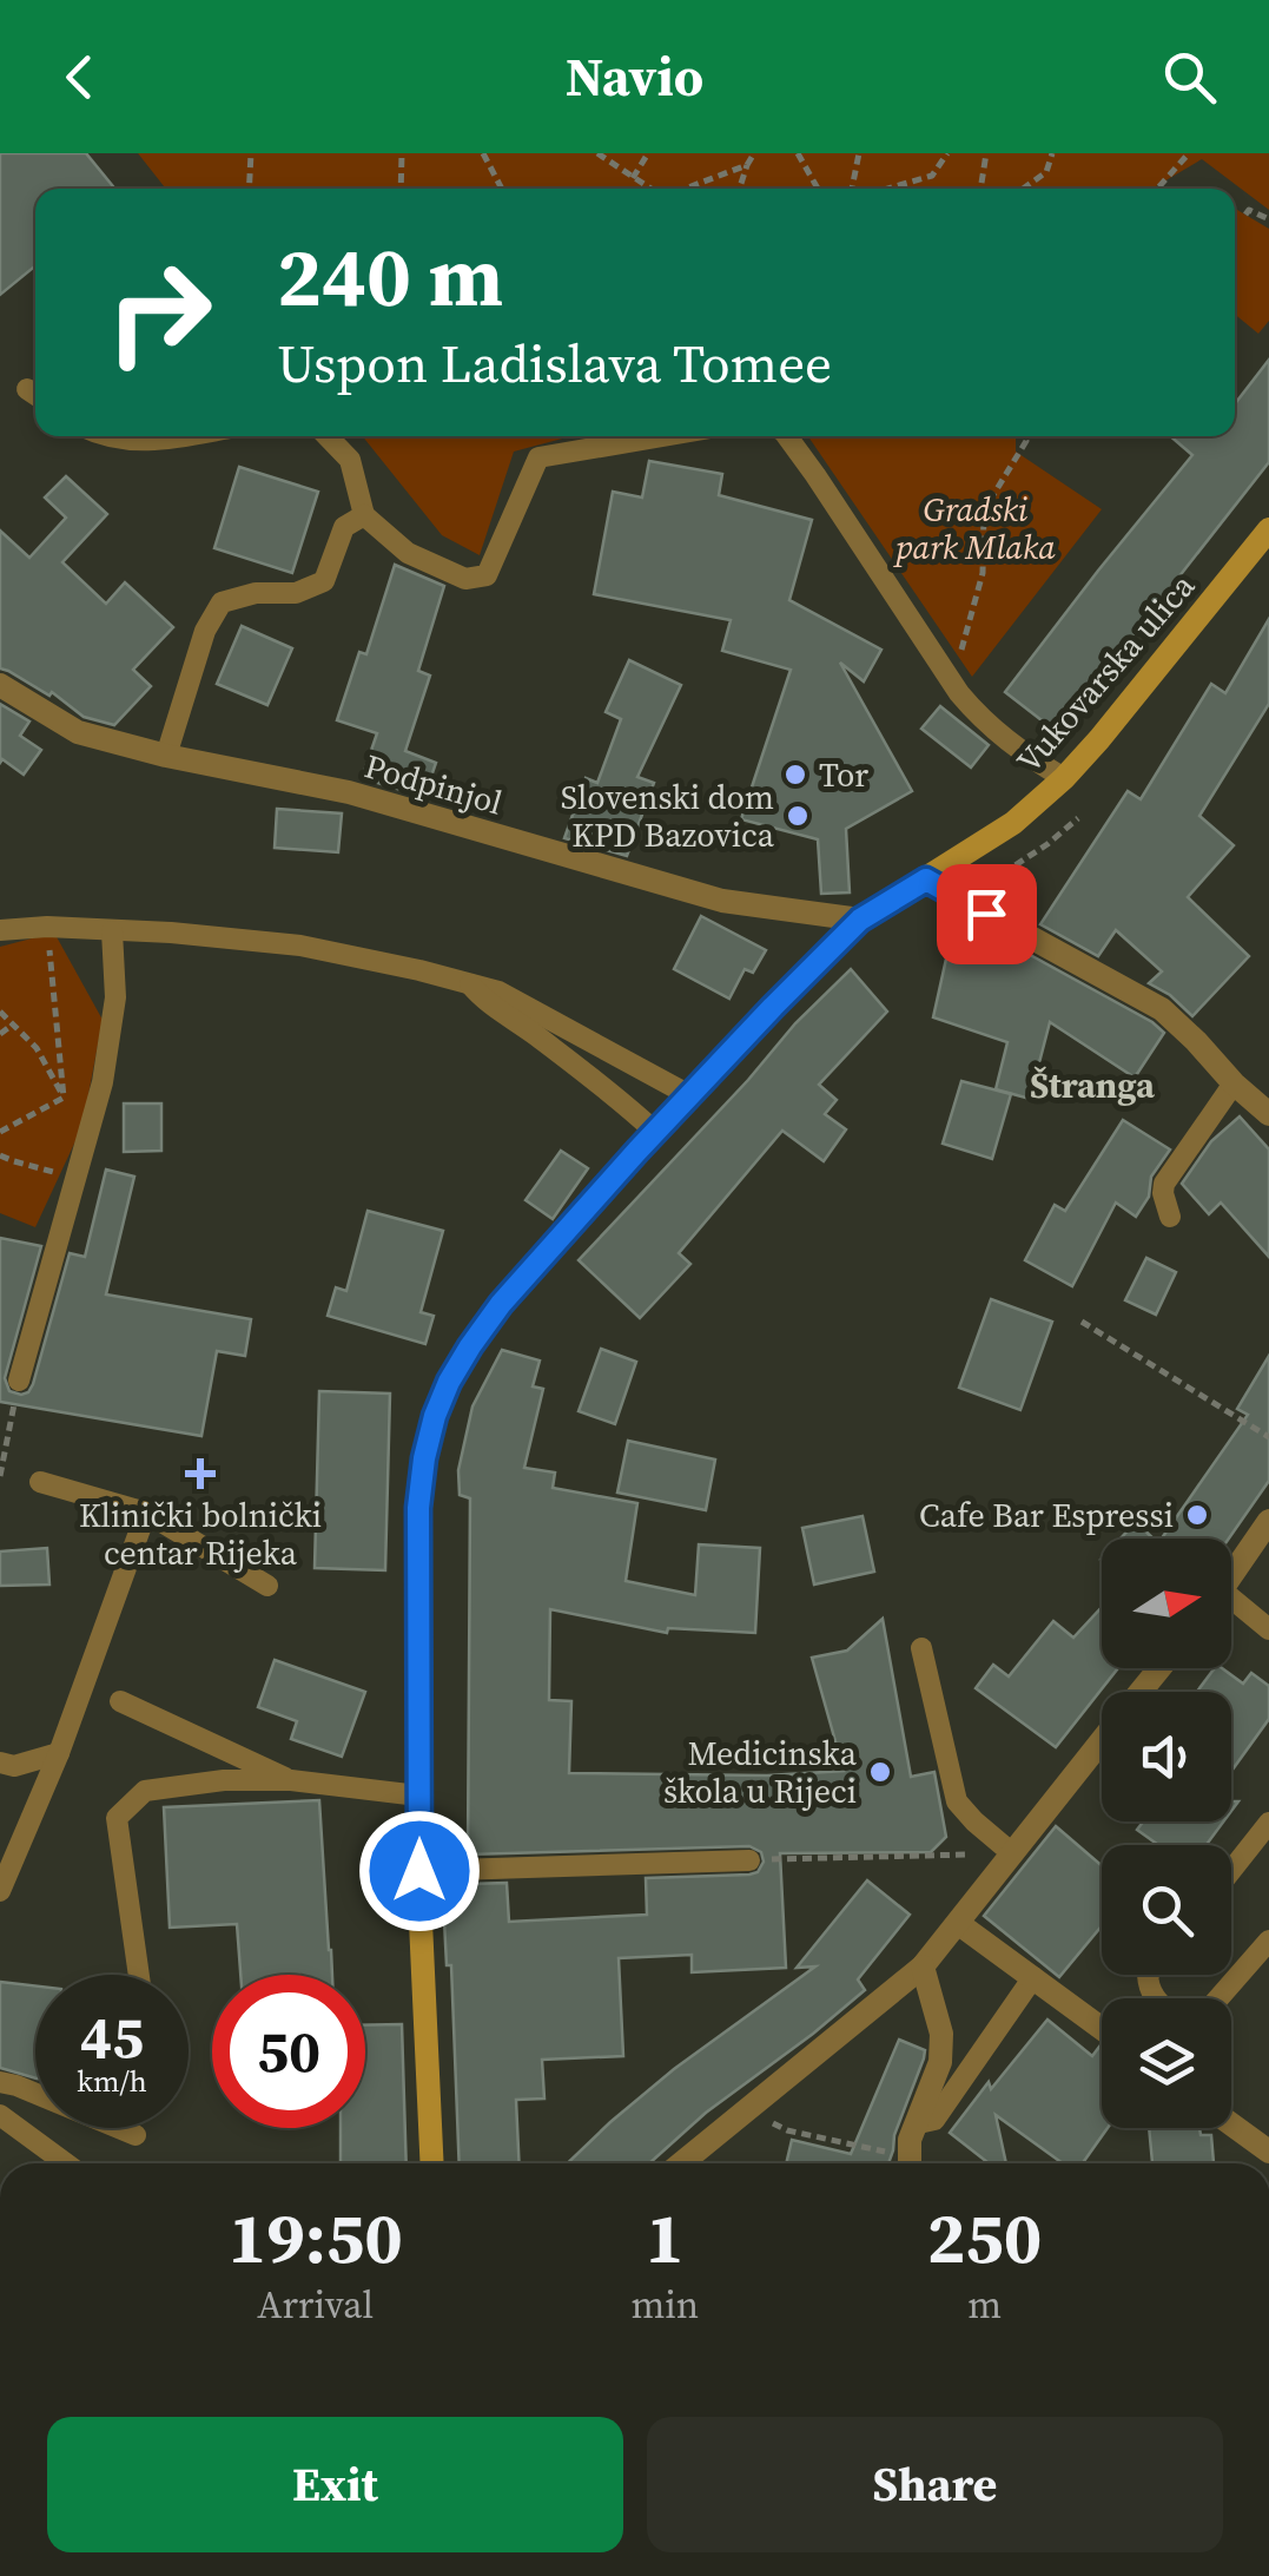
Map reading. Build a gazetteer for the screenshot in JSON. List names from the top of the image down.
{
  "streets": {
    "main road": ["Vukovarska ulica"],
    "street": ["Podpinjol"]
  },
  "crossings": [
    ["Vukovarska ulica", "Podpinjol"]
  ],
  "districts": ["Štranga"],
  "parks": ["Gradski park Mlaka"],
  "places": {
    "other": [
      "Tor",
      "Slovenski dom KPD Bazovica",
      "Cafe Bar Espressi",
      "Medicinska škola u Rijeci"
    ],
    "health": ["Klinički bolnički centar Rijeka"]
  },
  "north": "right",
  "page": {
    "header": "Navio",
    "turn": ["240 m", "Uspon Ladislava Tomee"],
    "speed": "45 km/h",
    "limit": "50",
    "eta": [
      "19:50",
      "Arrival",
      "1",
      "min",
      "250",
      "m"
    ],
    "buttons": ["Exit", "Share"]
  }
}
